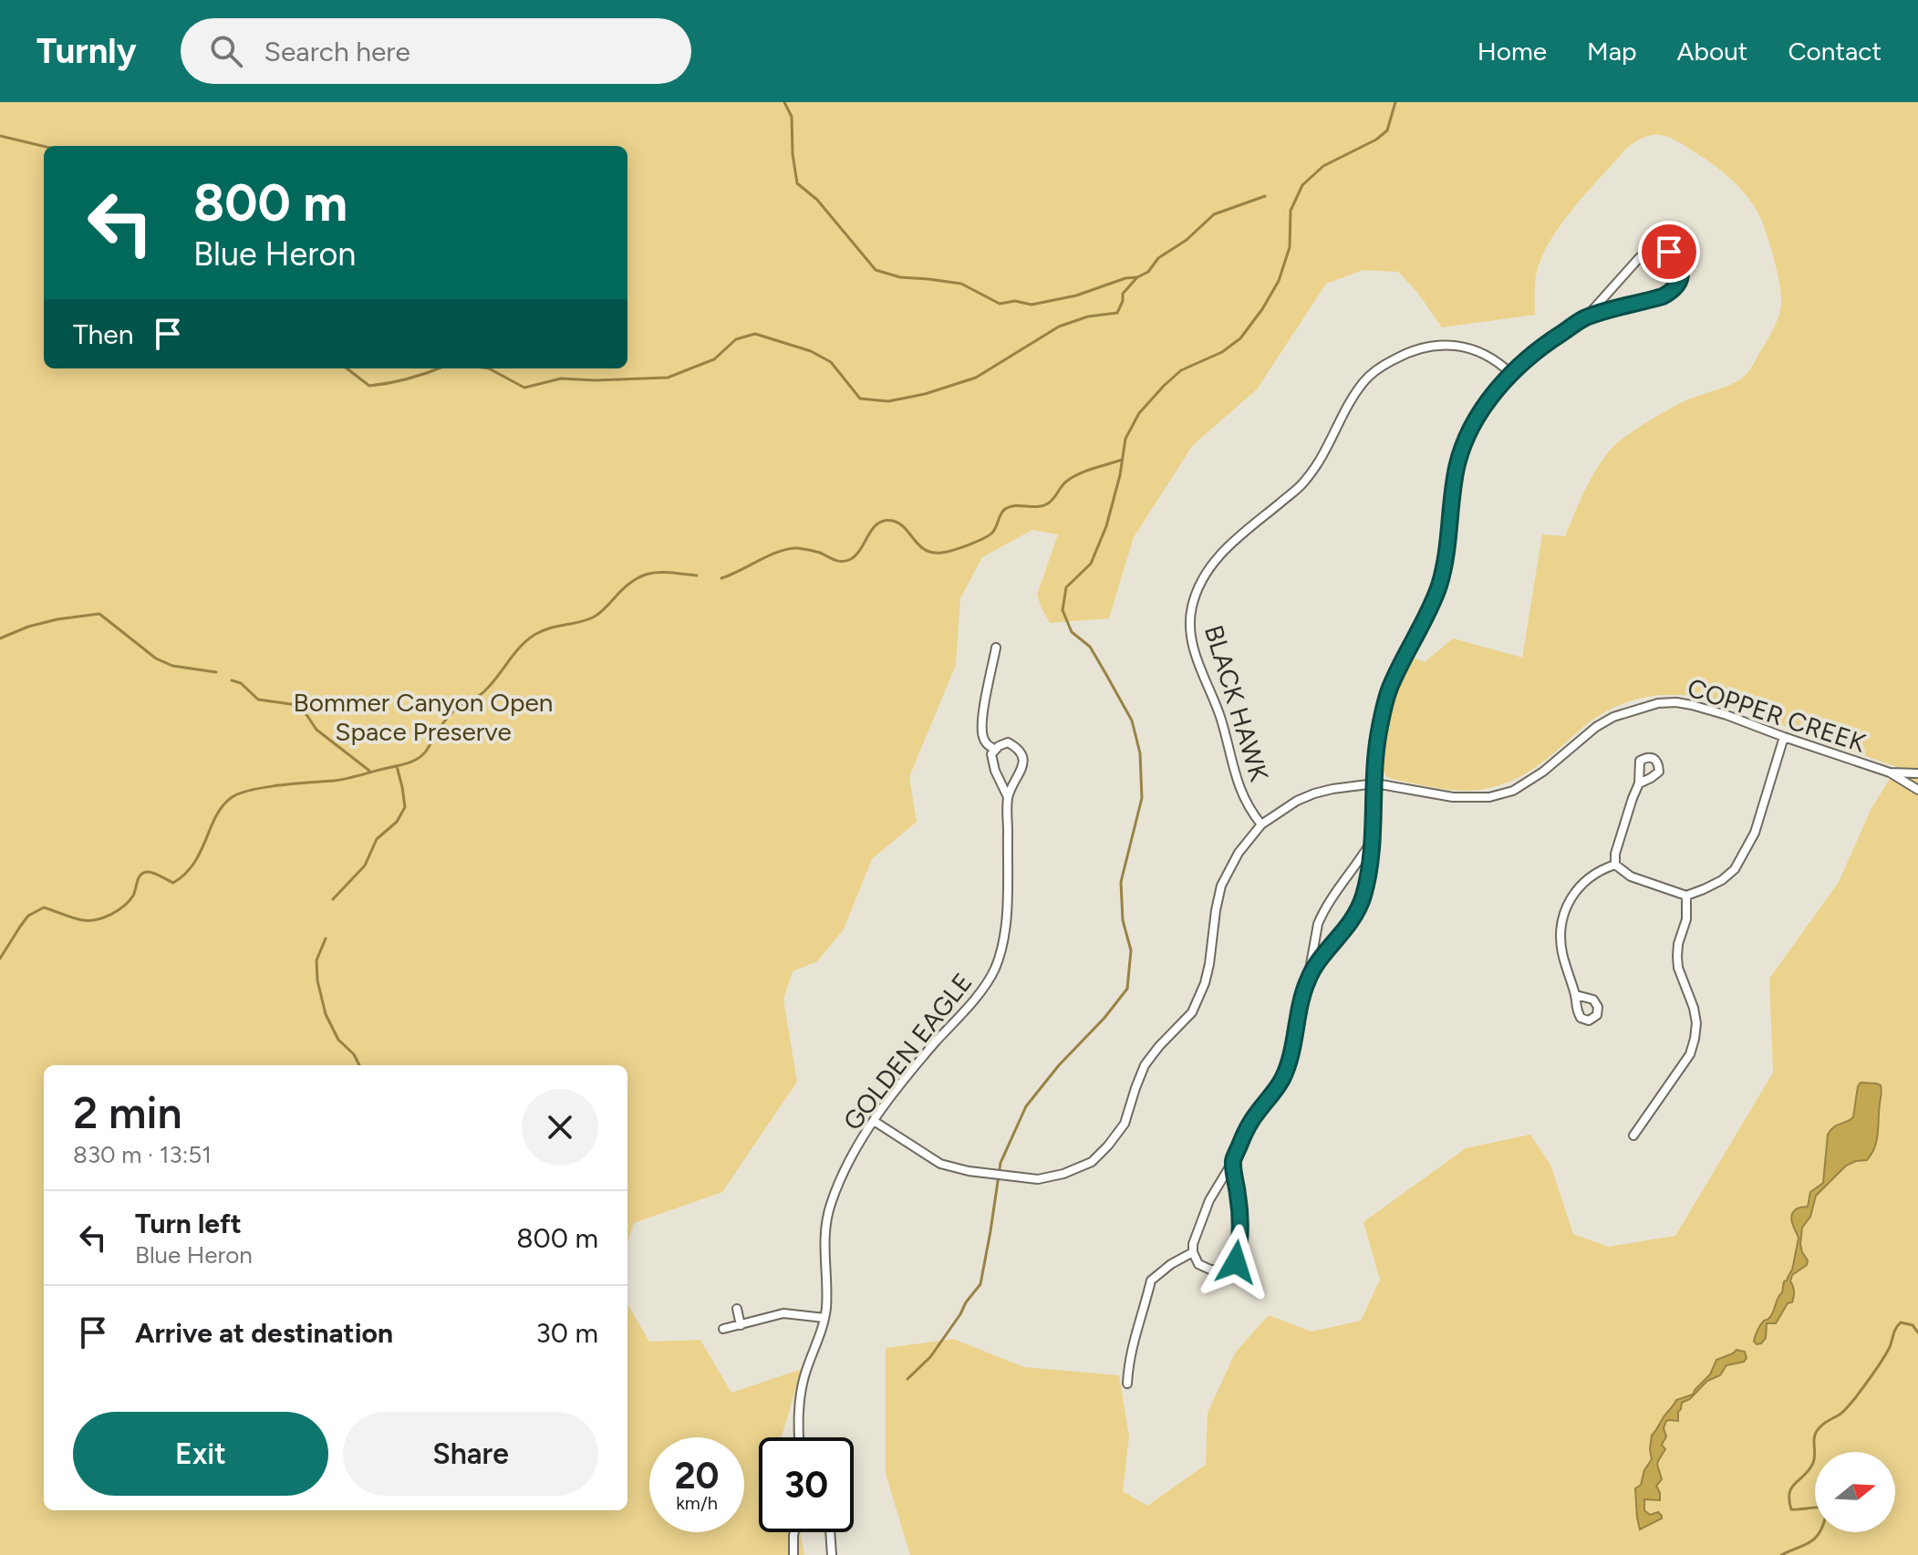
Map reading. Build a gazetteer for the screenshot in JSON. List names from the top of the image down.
{
  "streets": {
    "street": ["BLACK HAWK", "COPPER CREEK", "GOLDEN EAGLE"]
  },
  "crossings": [
    ["BLACK HAWK", "COPPER CREEK"],
    ["COPPER CREEK", "GOLDEN EAGLE"]
  ],
  "parks": ["Bommer Canyon Open Space Preserve"],
  "north": "right",
  "page": {
    "header": "Turnly",
    "search": "Search here",
    "nav": [
      "Home",
      "Map",
      "About",
      "Contact"
    ],
    "turn": ["800 m", "Blue Heron"],
    "then": "Then",
    "heading": ["2 min", "830 m · 13:51"],
    "list": [
      {
        "name": "Turn left",
        "note": "Blue Heron",
        "value": "800 m"
      },
      {
        "name": "Arrive at destination",
        "value": "30 m"
      }
    ],
    "buttons": ["Exit", "Share"],
    "speed": "20 km/h",
    "limit": "30"
  }
}
